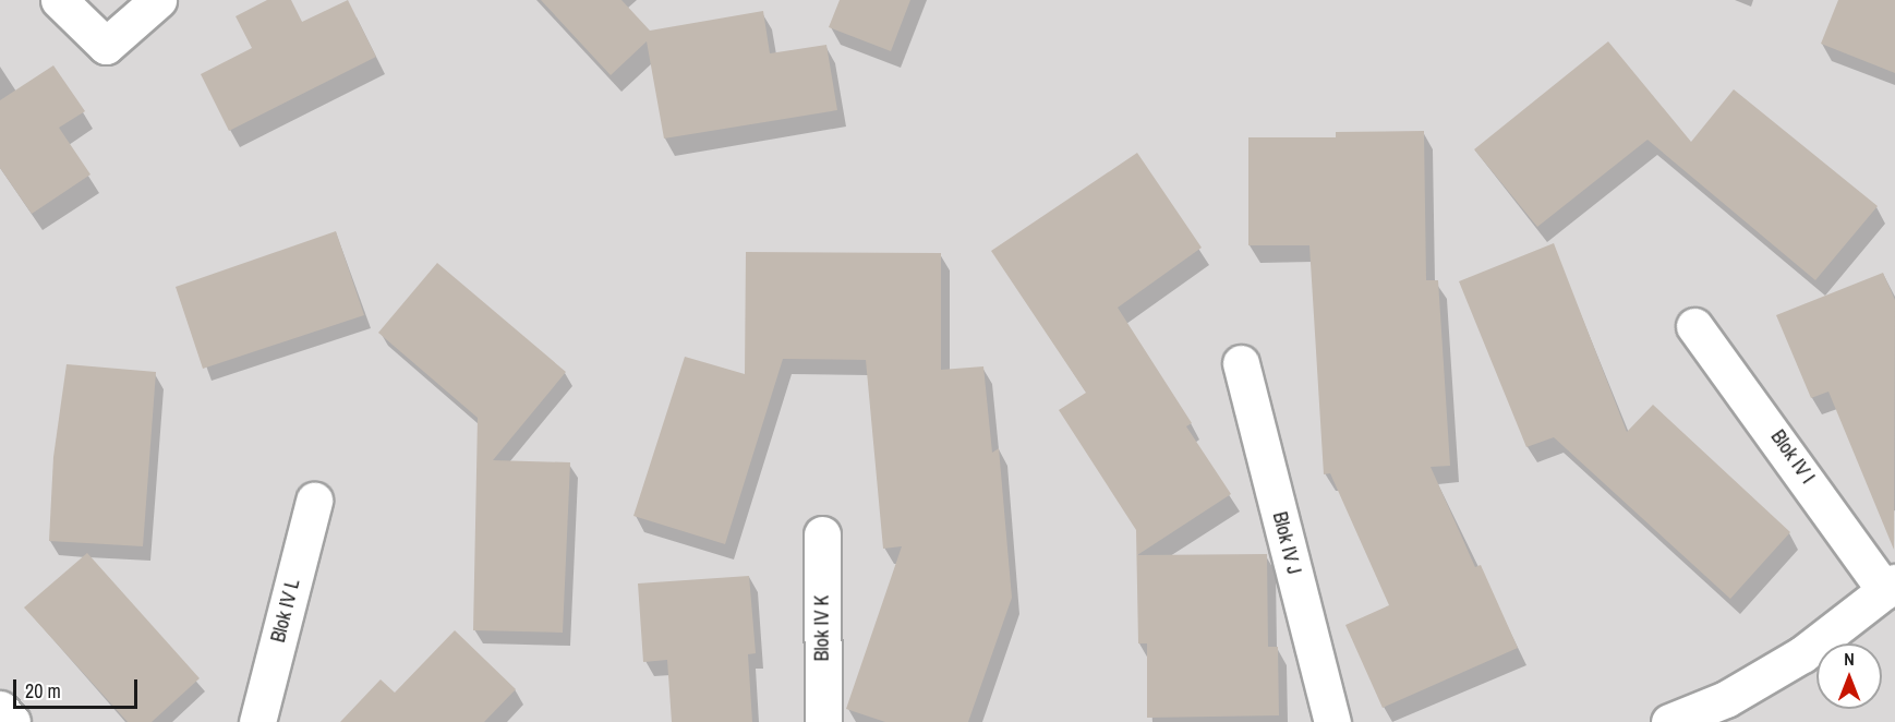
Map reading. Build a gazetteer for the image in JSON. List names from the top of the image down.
{
  "streets": {
    "street": [
      "Blok IV I",
      "Blok IV J",
      "Blok IV L",
      "Blok IV K"
    ]
  },
  "scale_bar": "20 m",
  "north": "top"
}
